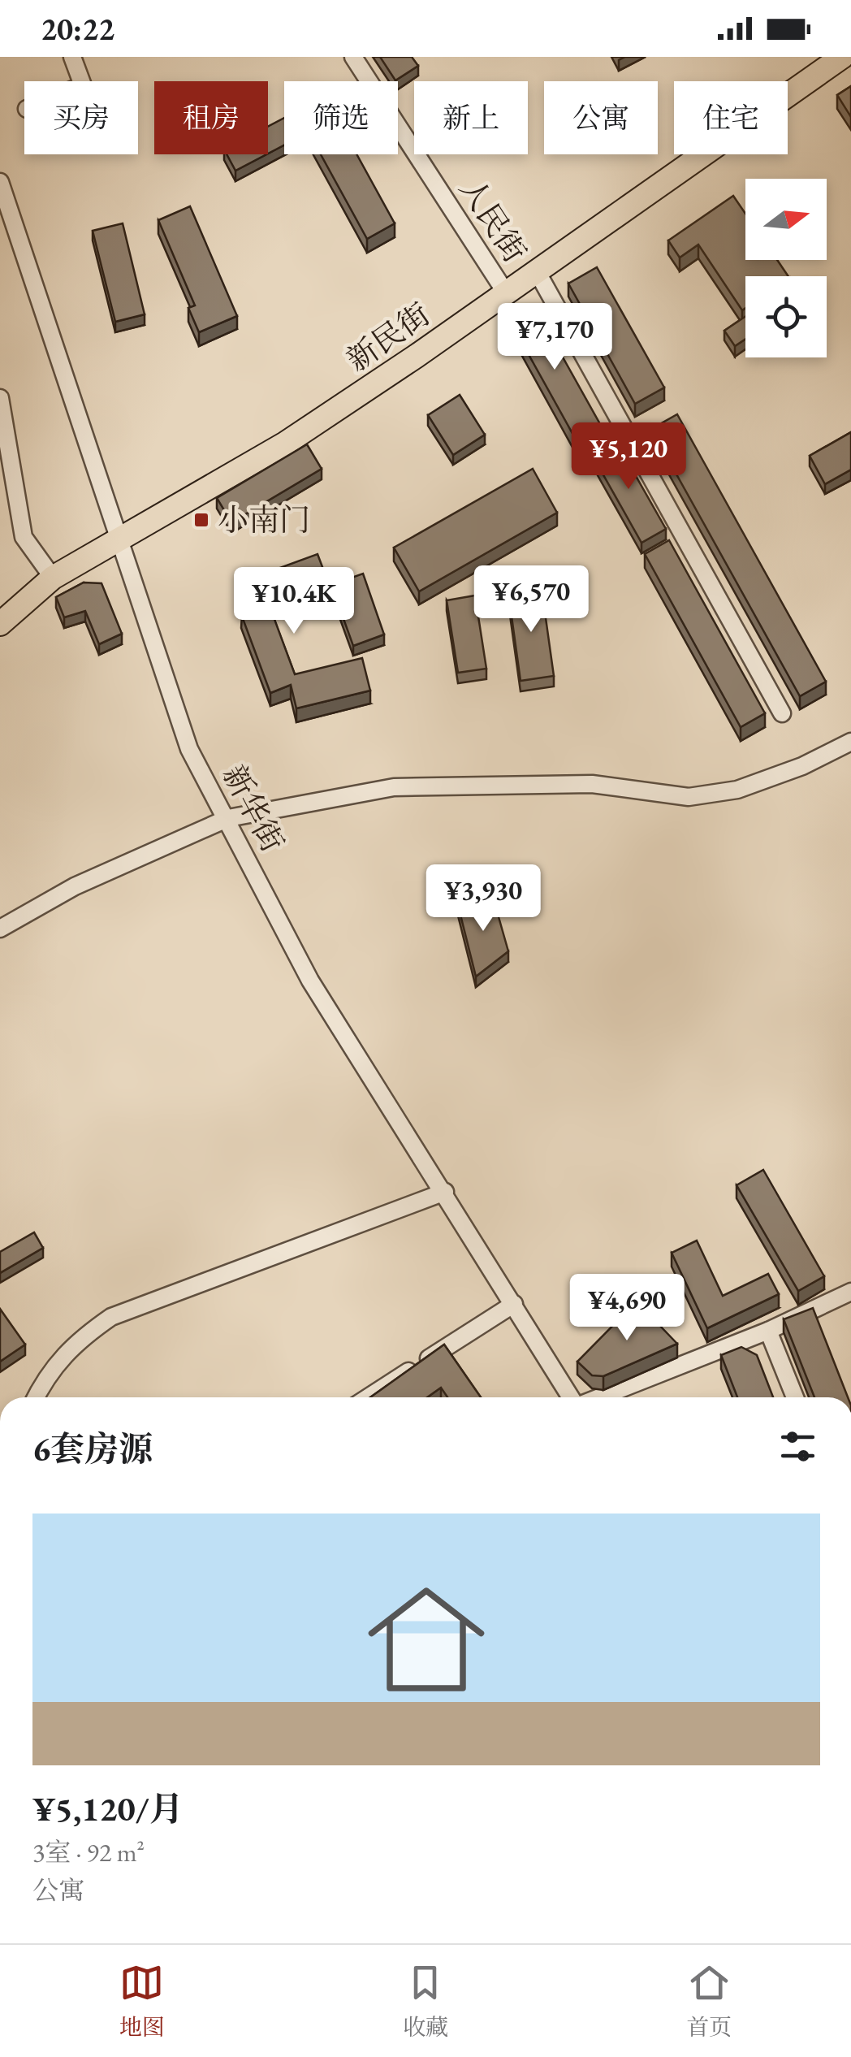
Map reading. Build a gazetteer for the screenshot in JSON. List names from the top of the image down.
{
  "streets": {
    "main road": ["新民街"],
    "street": ["人民街", "新华街"]
  },
  "crossings": [
    ["人民街", "新民街"],
    ["新民街", "新华街"]
  ],
  "places": {
    "transit": ["小南门"]
  },
  "north": "right",
  "page": {
    "status": "20:22",
    "chip": [
      "买房",
      "租房",
      "筛选",
      "新上",
      "公寓",
      "住宅"
    ],
    "price": [
      "¥7,170",
      "¥5,120",
      "¥6,570",
      "¥10.4K",
      "¥3,930",
      "¥4,690"
    ],
    "heading": "6套房源",
    "list": [
      {
        "name": "¥5,120/月",
        "note": "3室 · 92 m² · 公寓"
      }
    ],
    "tabs": ["地图", "收藏", "首页"]
  }
}
